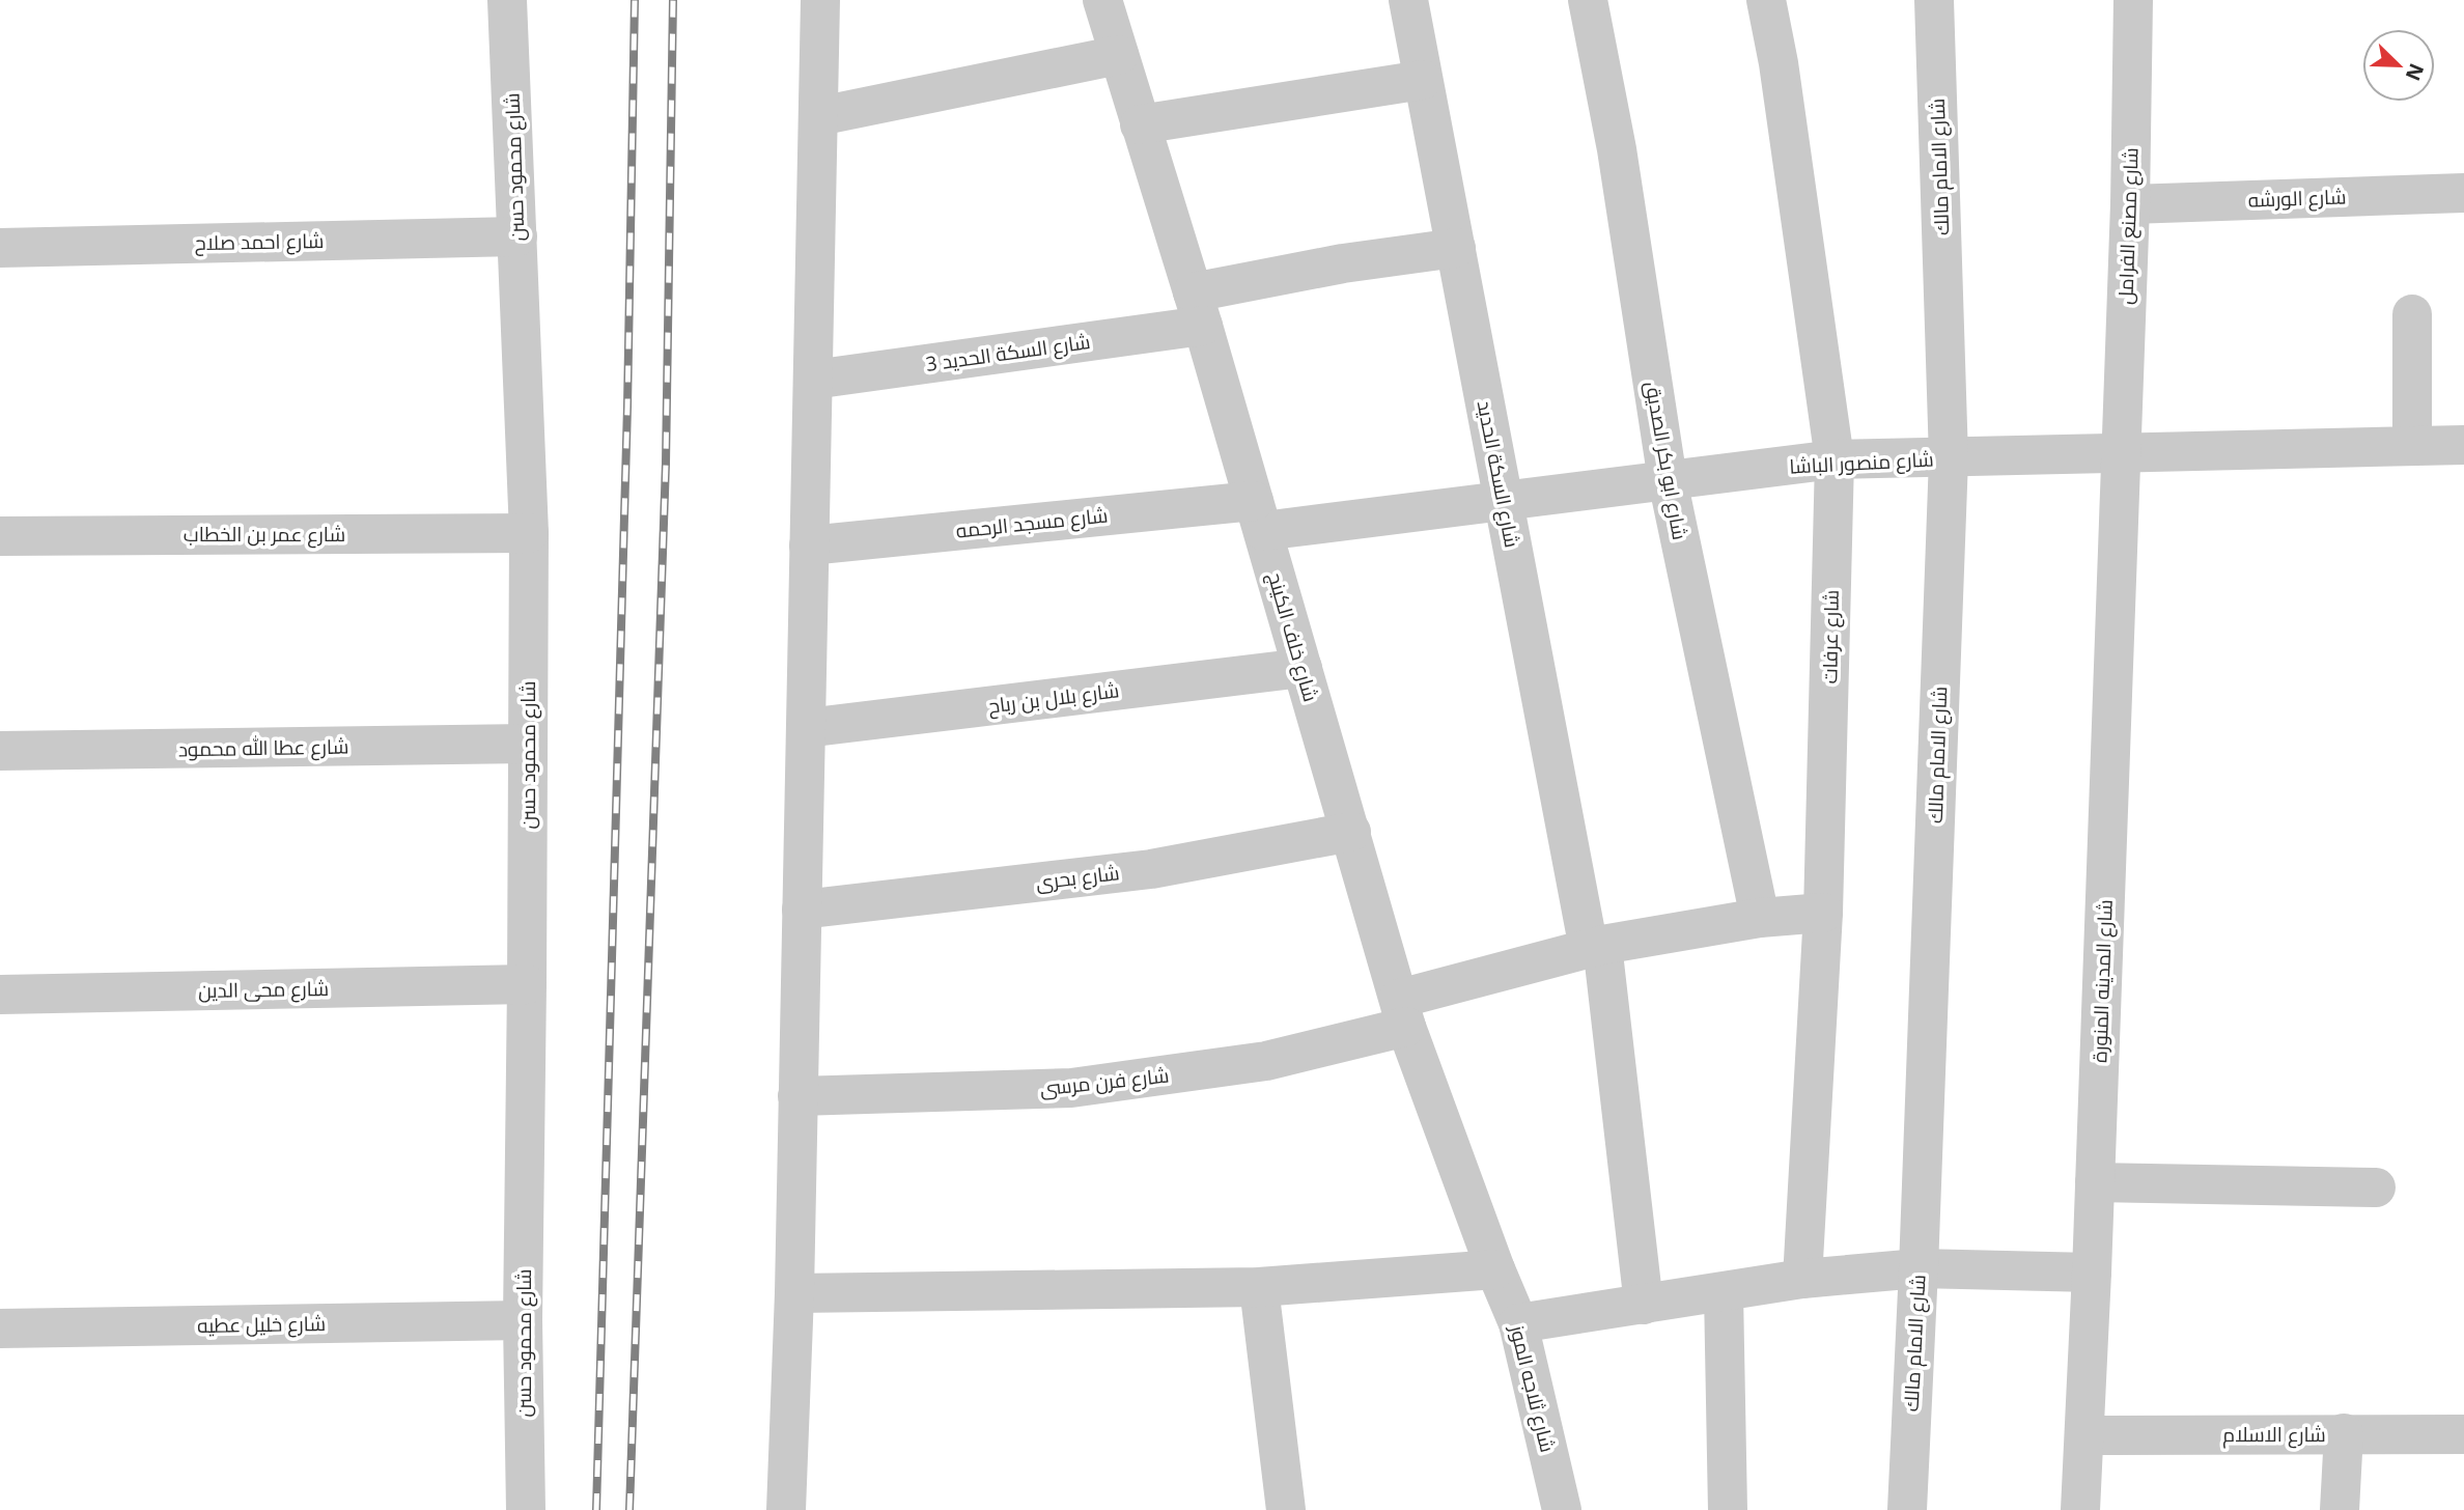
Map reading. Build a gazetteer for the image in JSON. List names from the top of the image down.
{
  "streets": {
    "street": [
      "شارع محمود حسن",
      "شارع الامام مالك",
      "شارع الورشه",
      "شارع مصنع الفرامل",
      "شارع احمد صلاح",
      "شارع السكة الحديد 3",
      "شارع ابو بكر الصديق",
      "شارع منصور الباشا",
      "شارع السكة الحديد",
      "شارع مسجد الرحمه",
      "شارع عمر بن الخطاب",
      "شارع خلف الكينج",
      "شارع عرفات",
      "شارع بلال بن رباح",
      "شارع عطا الله محمود",
      "شارع بحرى",
      "شارع المدينه المنورة",
      "شارع محى الدين",
      "شارع فرن مرسى",
      "شارع خليل عطيه",
      "شارع ثلاجه الموز",
      "شارع الاسلام"
    ]
  },
  "crossings": [
    ["شارع محمود حسن", "شارع احمد صلاح"],
    ["شارع محمود حسن", "شارع عمر بن الخطاب"],
    ["شارع محمود حسن", "شارع عطا الله محمود"],
    ["شارع محمود حسن", "شارع محى الدين"],
    ["شارع محمود حسن", "شارع خليل عطيه"],
    ["شارع الامام مالك", "شارع منصور الباشا"],
    ["شارع الورشه", "شارع مصنع الفرامل"],
    ["شارع مصنع الفرامل", "شارع منصور الباشا"],
    ["شارع مصنع الفرامل", "شارع المدينه المنورة"],
    ["شارع السكة الحديد 3", "شارع السكة الحديد"],
    ["شارع السكة الحديد 3", "شارع خلف الكينج"],
    ["شارع ابو بكر الصديق", "شارع منصور الباشا"],
    ["شارع ابو بكر الصديق", "شارع فرن مرسى"],
    ["شارع منصور الباشا", "شارع السكة الحديد"],
    ["شارع منصور الباشا", "شارع مسجد الرحمه"],
    ["شارع منصور الباشا", "شارع خلف الكينج"],
    ["شارع منصور الباشا", "شارع عرفات"],
    ["شارع منصور الباشا", "شارع المدينه المنورة"],
    ["شارع السكة الحديد", "شارع فرن مرسى"],
    ["شارع مسجد الرحمه", "شارع خلف الكينج"],
    ["شارع خلف الكينج", "شارع بلال بن رباح"],
    ["شارع خلف الكينج", "شارع بحرى"],
    ["شارع خلف الكينج", "شارع فرن مرسى"],
    ["شارع خلف الكينج", "شارع ثلاجه الموز"],
    ["شارع عرفات", "شارع فرن مرسى"],
    ["شارع المدينه المنورة", "شارع الاسلام"]
  ],
  "north": "bottom right"
}
